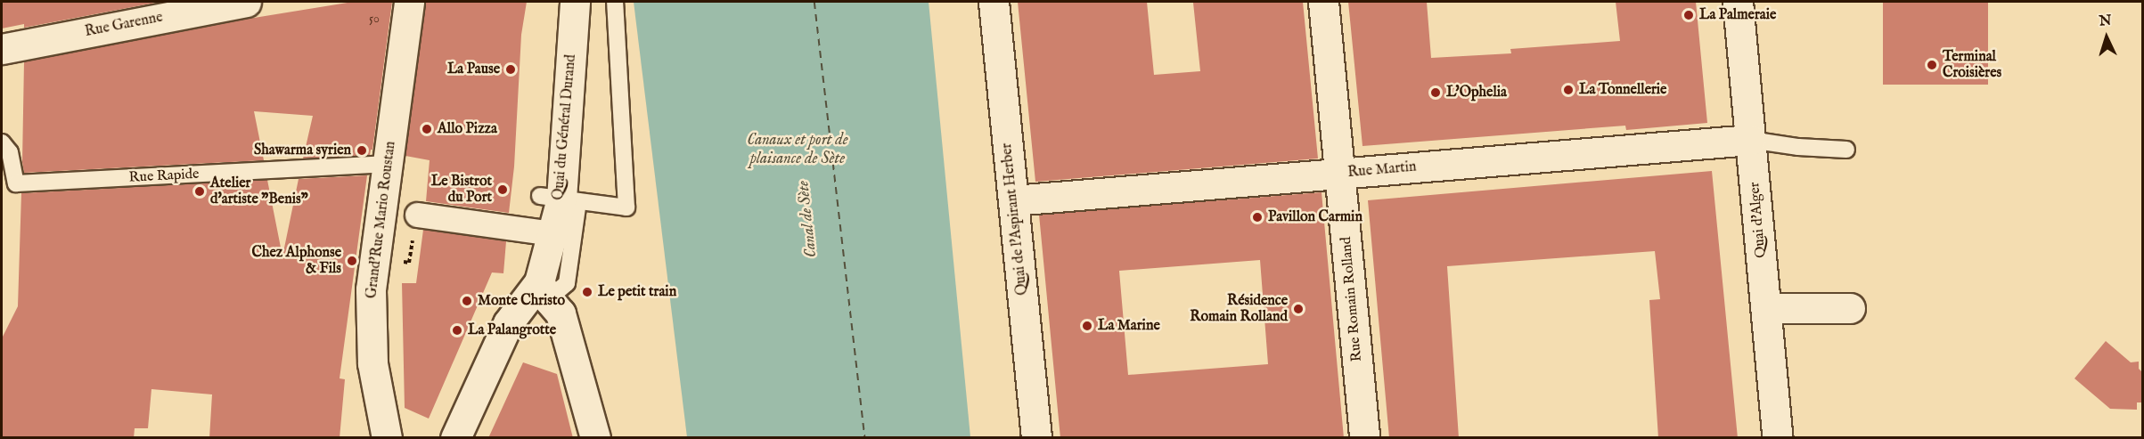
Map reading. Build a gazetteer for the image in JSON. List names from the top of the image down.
{
  "streets": {
    "street": [
      "Rue Garenne",
      "Quai du Général Durand",
      "Rue Martin",
      "Quai de l'Aspirant Herber",
      "Grand'Rue Mario Roustan",
      "Quai d'Alger",
      "Rue Romain Rolland"
    ],
    "lane": ["Rue Rapide"]
  },
  "crossings": [
    ["Rue Martin", "Quai de l'Aspirant Herber"],
    ["Rue Martin", "Quai d'Alger"],
    ["Rue Martin", "Rue Romain Rolland"],
    ["Rue Rapide", "Grand'Rue Mario Roustan"]
  ],
  "water": ["Canaux et port de plaisance de Sète", "Canal de Sète"],
  "places": [
    "La Palmeraie",
    "Terminal Croisières",
    "La Pause",
    "La Tonnellerie",
    "L'Ophelia",
    "Allo Pizza",
    "Shawarma syrien",
    "Le Bistrot du Port",
    "Atelier d'artiste \"Benis\"",
    "Pavillon Carmin",
    "Chez Alphonse & Fils",
    "Le petit train",
    "Monte Christo",
    "Résidence Romain Rolland",
    "La Marine",
    "La Palangrotte"
  ],
  "house_numbers": ["50"],
  "north": "top"
}
